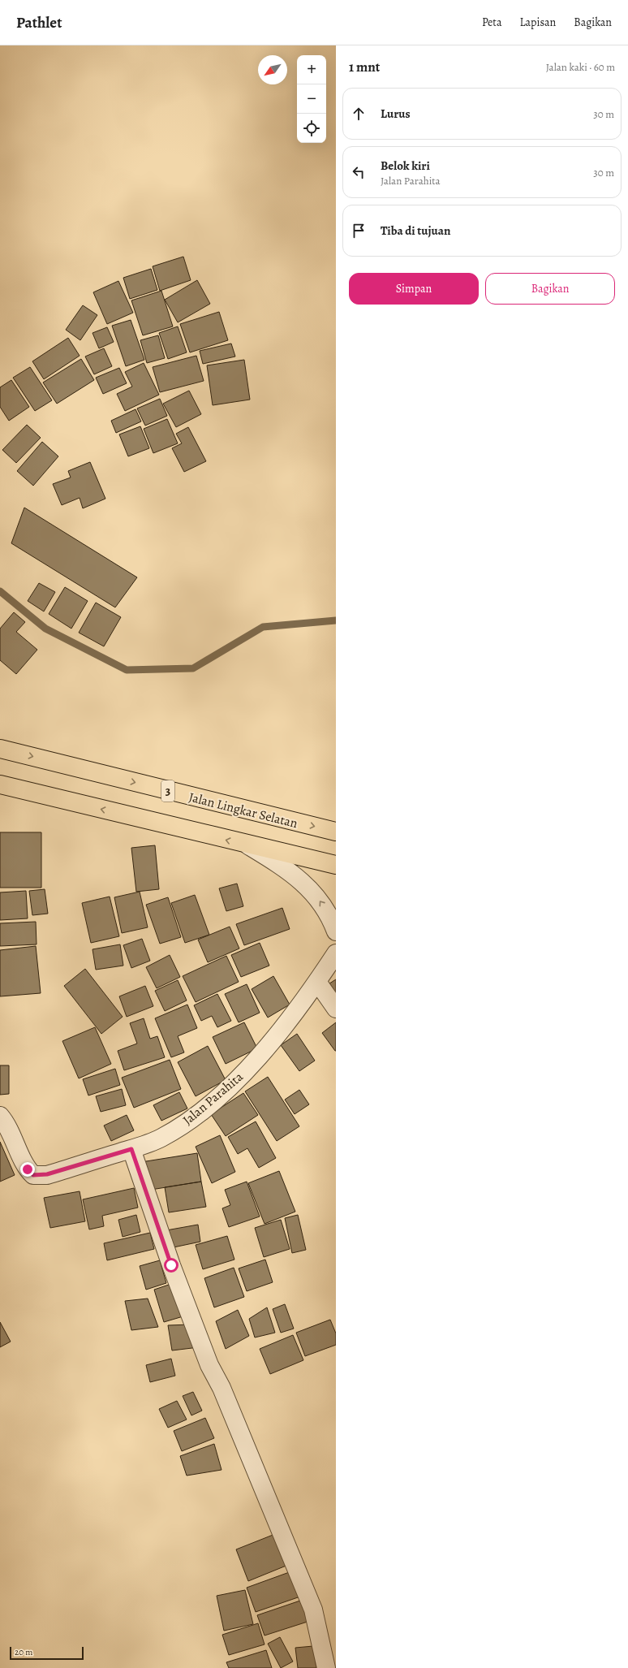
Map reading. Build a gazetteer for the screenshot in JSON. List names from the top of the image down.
{
  "streets": {
    "main road": ["3", "Jalan Lingkar Selatan"],
    "street": ["Jalan Parahita"]
  },
  "scale_bar": "20 m",
  "north": "bottom left",
  "page": {
    "header": "Pathlet",
    "nav": ["Peta", "Lapisan", "Bagikan"],
    "heading": ["1 mnt", "Jalan kaki · 60 m"],
    "map_buttons": ["+", "−"],
    "list": [
      ["Lurus", "30 m"],
      ["Belok kiri", "Jalan Parahita", "30 m"],
      "Tiba di tujuan"
    ],
    "buttons": ["Simpan", "Bagikan"],
    "scale": "20 m"
  }
}
